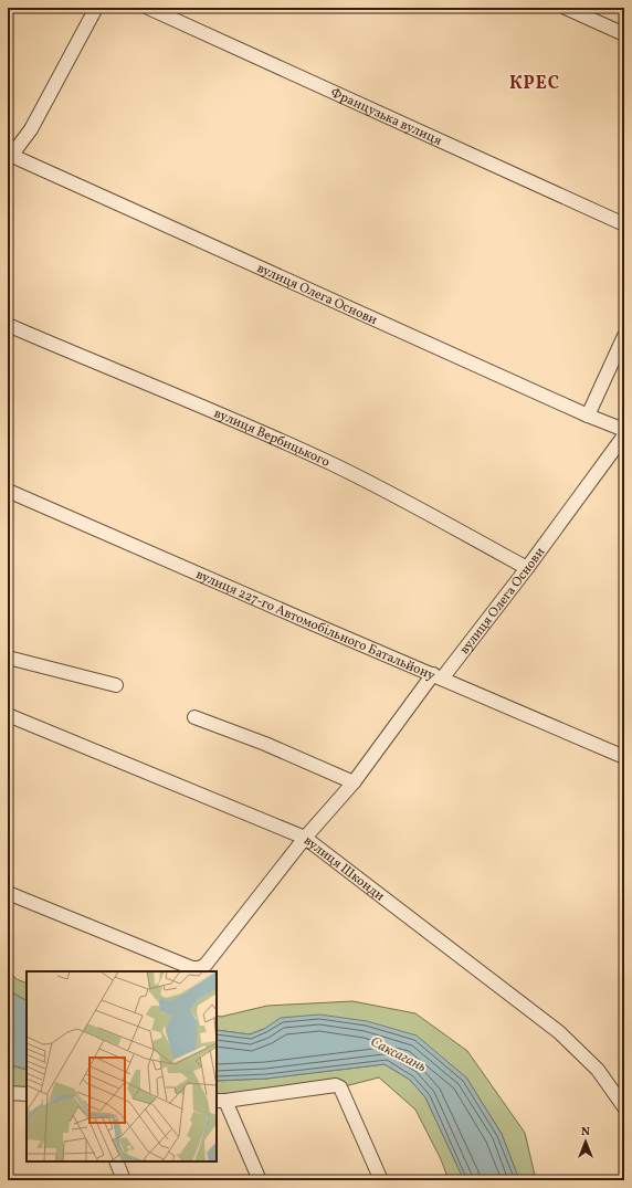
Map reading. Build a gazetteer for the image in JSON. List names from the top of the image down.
{
  "streets": {
    "street": [
      "Французька вулиця",
      "вулиця Олега Основи",
      "вулиця Вербицького",
      "вулиця 227-го Автомобільного Батальйону",
      "вулиця Шконди"
    ]
  },
  "crossings": [
    ["вулиця Олега Основи", "вулиця Вербицького"],
    ["вулиця Олега Основи", "вулиця 227-го Автомобільного Батальйону"],
    ["вулиця Олега Основи", "вулиця Шконди"]
  ],
  "districts": ["КРЕС"],
  "water": ["Саксагань"],
  "north": "top"
}
